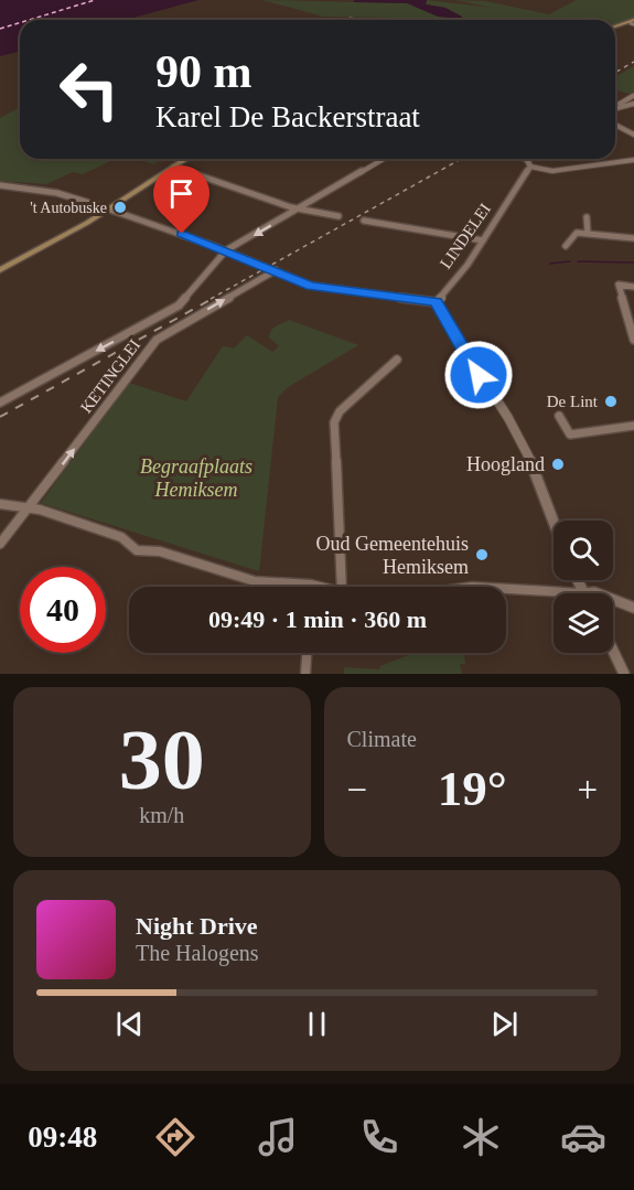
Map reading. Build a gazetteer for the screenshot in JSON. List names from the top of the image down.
{
  "streets": {
    "street": ["LINDELEI", "KETINGLEI"]
  },
  "parks": ["Begraafplaats Hemiksem"],
  "places": [
    "'t Autobuske",
    "De Lint",
    "Hoogland",
    "Oud Gemeentehuis Hemiksem"
  ],
  "page": {
    "turn": ["90 m", "Karel De Backerstraat"],
    "limit": "40",
    "trip": "09:49 · 1 min · 360 m",
    "tile": [
      ["30", "km/h"],
      "Climate"
    ],
    "heat": ["−", "19°", "+"],
    "song": ["Night Drive", "The Halogens"],
    "tabs": "09:48"
  }
}
